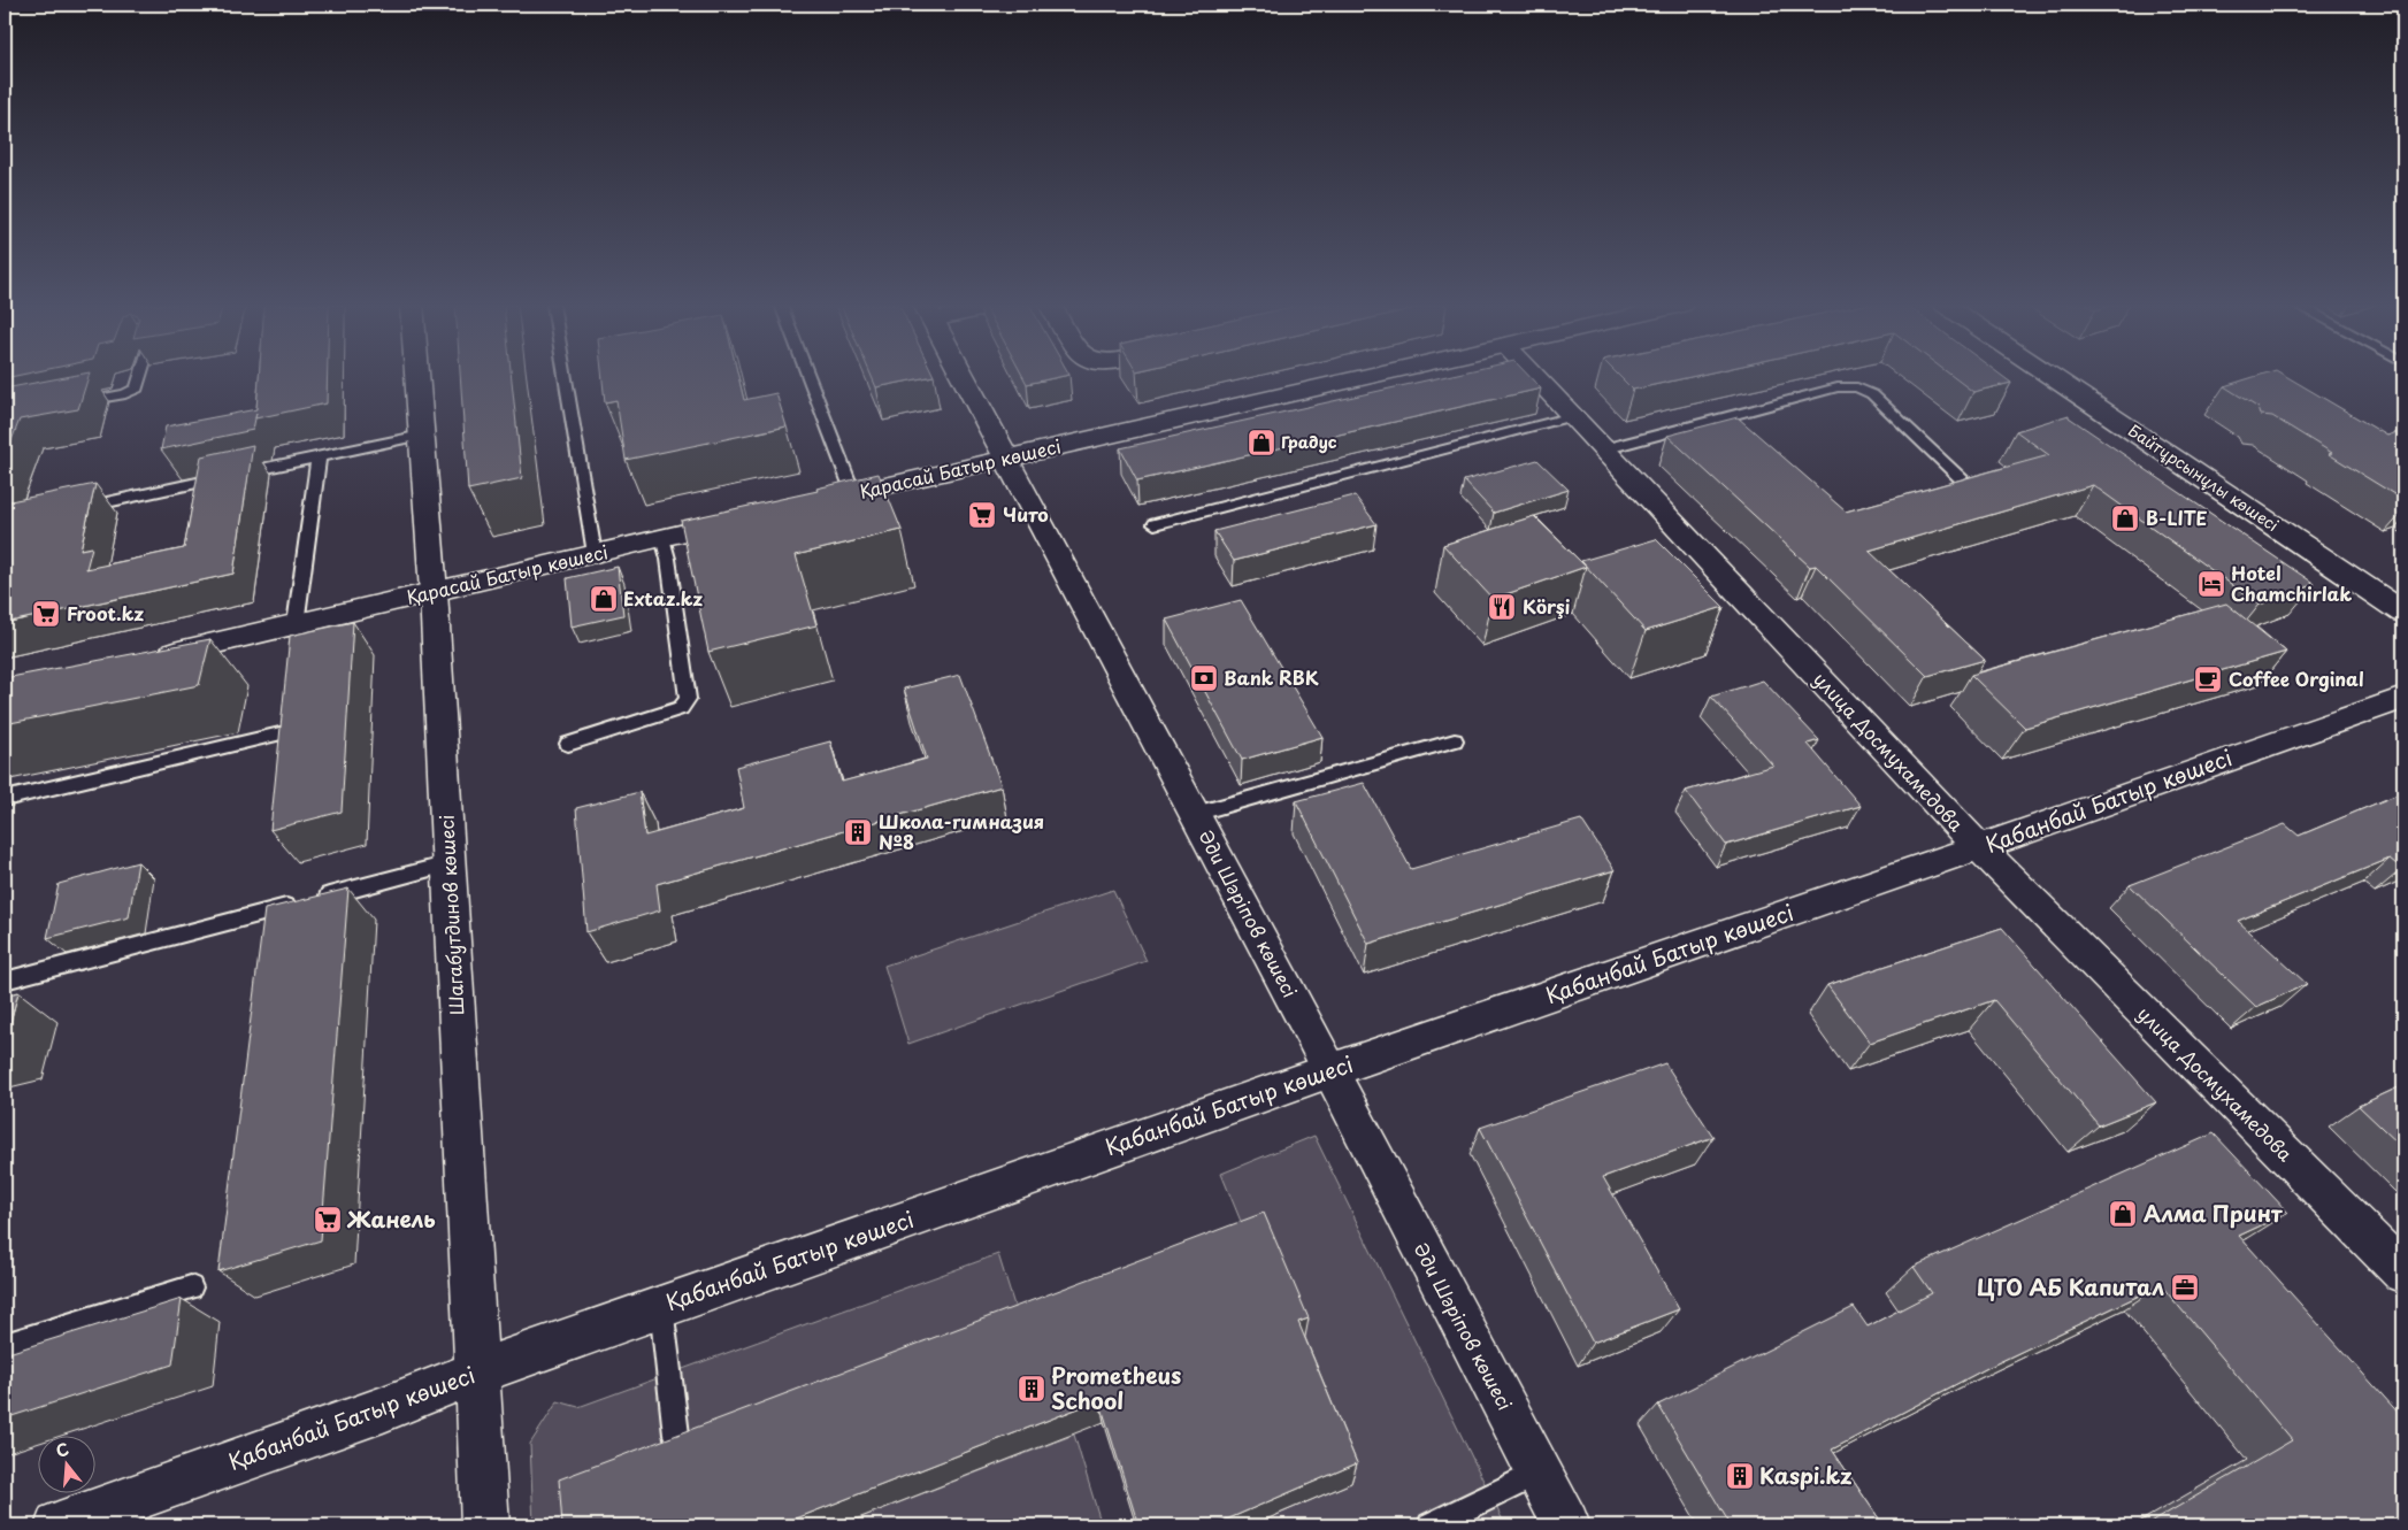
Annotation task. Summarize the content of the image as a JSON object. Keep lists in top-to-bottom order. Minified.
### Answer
{"streets":{"street":["Қарасай Батыр көшесі","Байтұрсынұлы көшесі","улица Досмухамедова","Қабанбай Батыр көшесі","Әди Шәріпов көшесі","Шагабутдинов көшесі"]},"crossings":[["Қарасай Батыр көшесі","Әди Шәріпов көшесі"],["Қарасай Батыр көшесі","Шагабутдинов көшесі"],["улица Досмухамедова","Қабанбай Батыр көшесі"],["Қабанбай Батыр көшесі","Әди Шәріпов көшесі"],["Қабанбай Батыр көшесі","Шагабутдинов көшесі"]],"places":{"shop":["Градус","B-LITE","Extaz.kz","Алма Принт"],"supermarket":["Чито","Froot.kz","Жанель"],"hotel":["Hotel Chamchirlak"],"restaurant":["Körşi"],"bank":["Bank RBK"],"cafe":["Coffee Orginal"],"building":["Школа-гимназия №8","Prometheus School","Kaspi.kz"],"office":["ЦТО АБ Капитал"]},"north":"top"}
